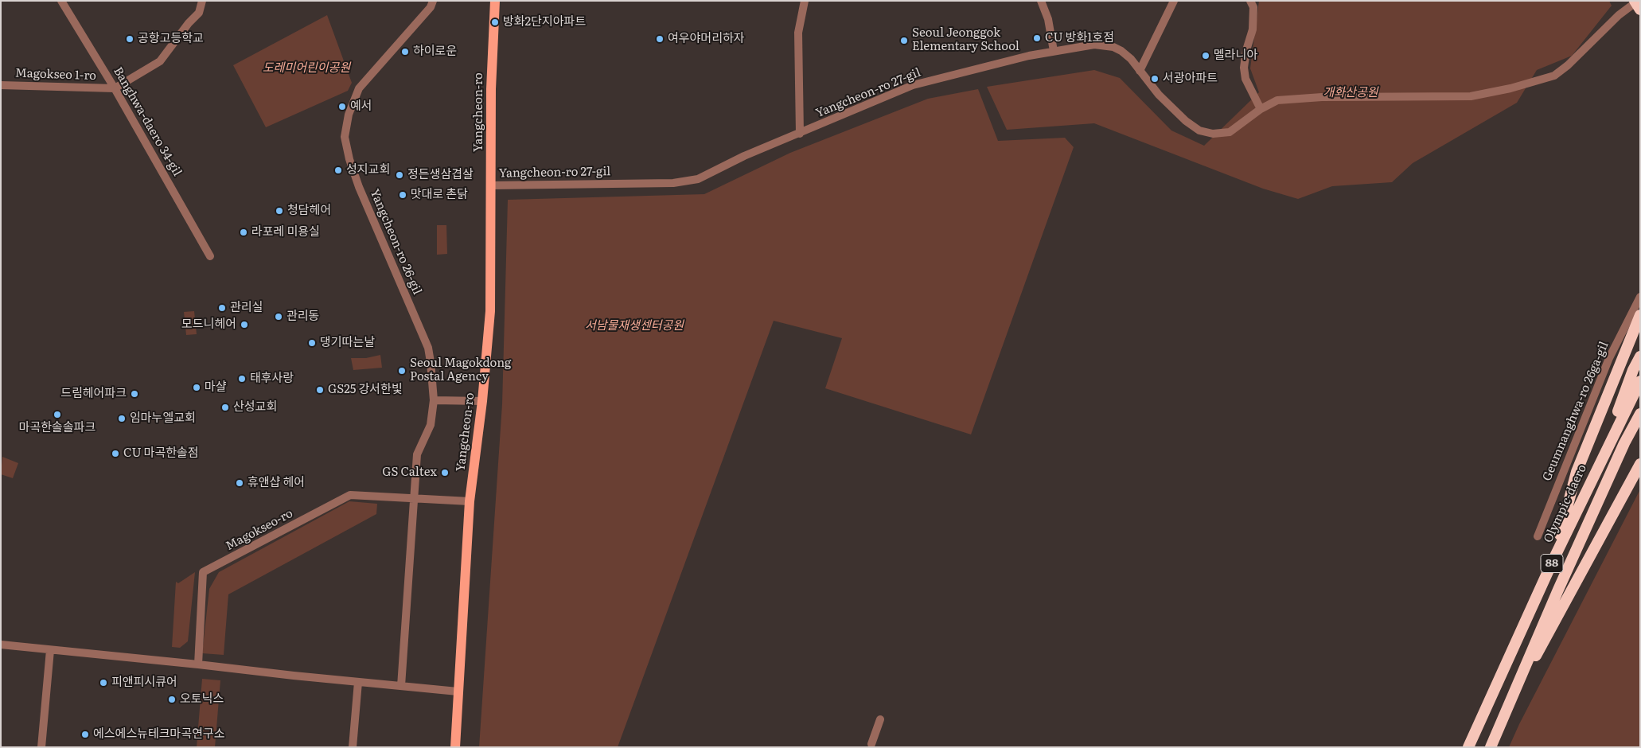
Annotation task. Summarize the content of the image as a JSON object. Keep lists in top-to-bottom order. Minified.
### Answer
{"streets":{"highway":["Olympic-daero","88"],"main road":["Yangcheon-ro"],"street":["Magokseo 1-ro","Yangcheon-ro 27-gil","Banghwa-daero 34-gil","Yangcheon-ro 26-gil","Geumnanghwa-ro 26ga-gil","Magokseo-ro"]},"crossings":[["Magokseo 1-ro","Banghwa-daero 34-gil"],["Yangcheon-ro 27-gil","Yangcheon-ro"],["Yangcheon-ro","Magokseo-ro"]],"parks":["도레미어린이공원","개화산공원","서남물재생센터공원"],"places":["방화2단지아파트","CU 방화1호점","공항고등학교","여우야머리하자","Seoul Jeonggok Elementary School","하이로운","멜라니아","서광아파트","예서","성지교회","정든생삼겹살","맛대로 촌닭","청담헤어","라포레 미용실","관리실","관리동","모드니헤어","댕기따는날","Seoul Magokdong Postal Agency","태후사랑","마샬","GS25 강서한빛","드림헤어파크","산성교회","마곡한솔솔파크","임마누엘교회","CU 마곡한솔점","GS Caltex","휴앤샵 헤어","피앤피시큐어","오토닉스","에스에스뉴테크마곡연구소"]}
